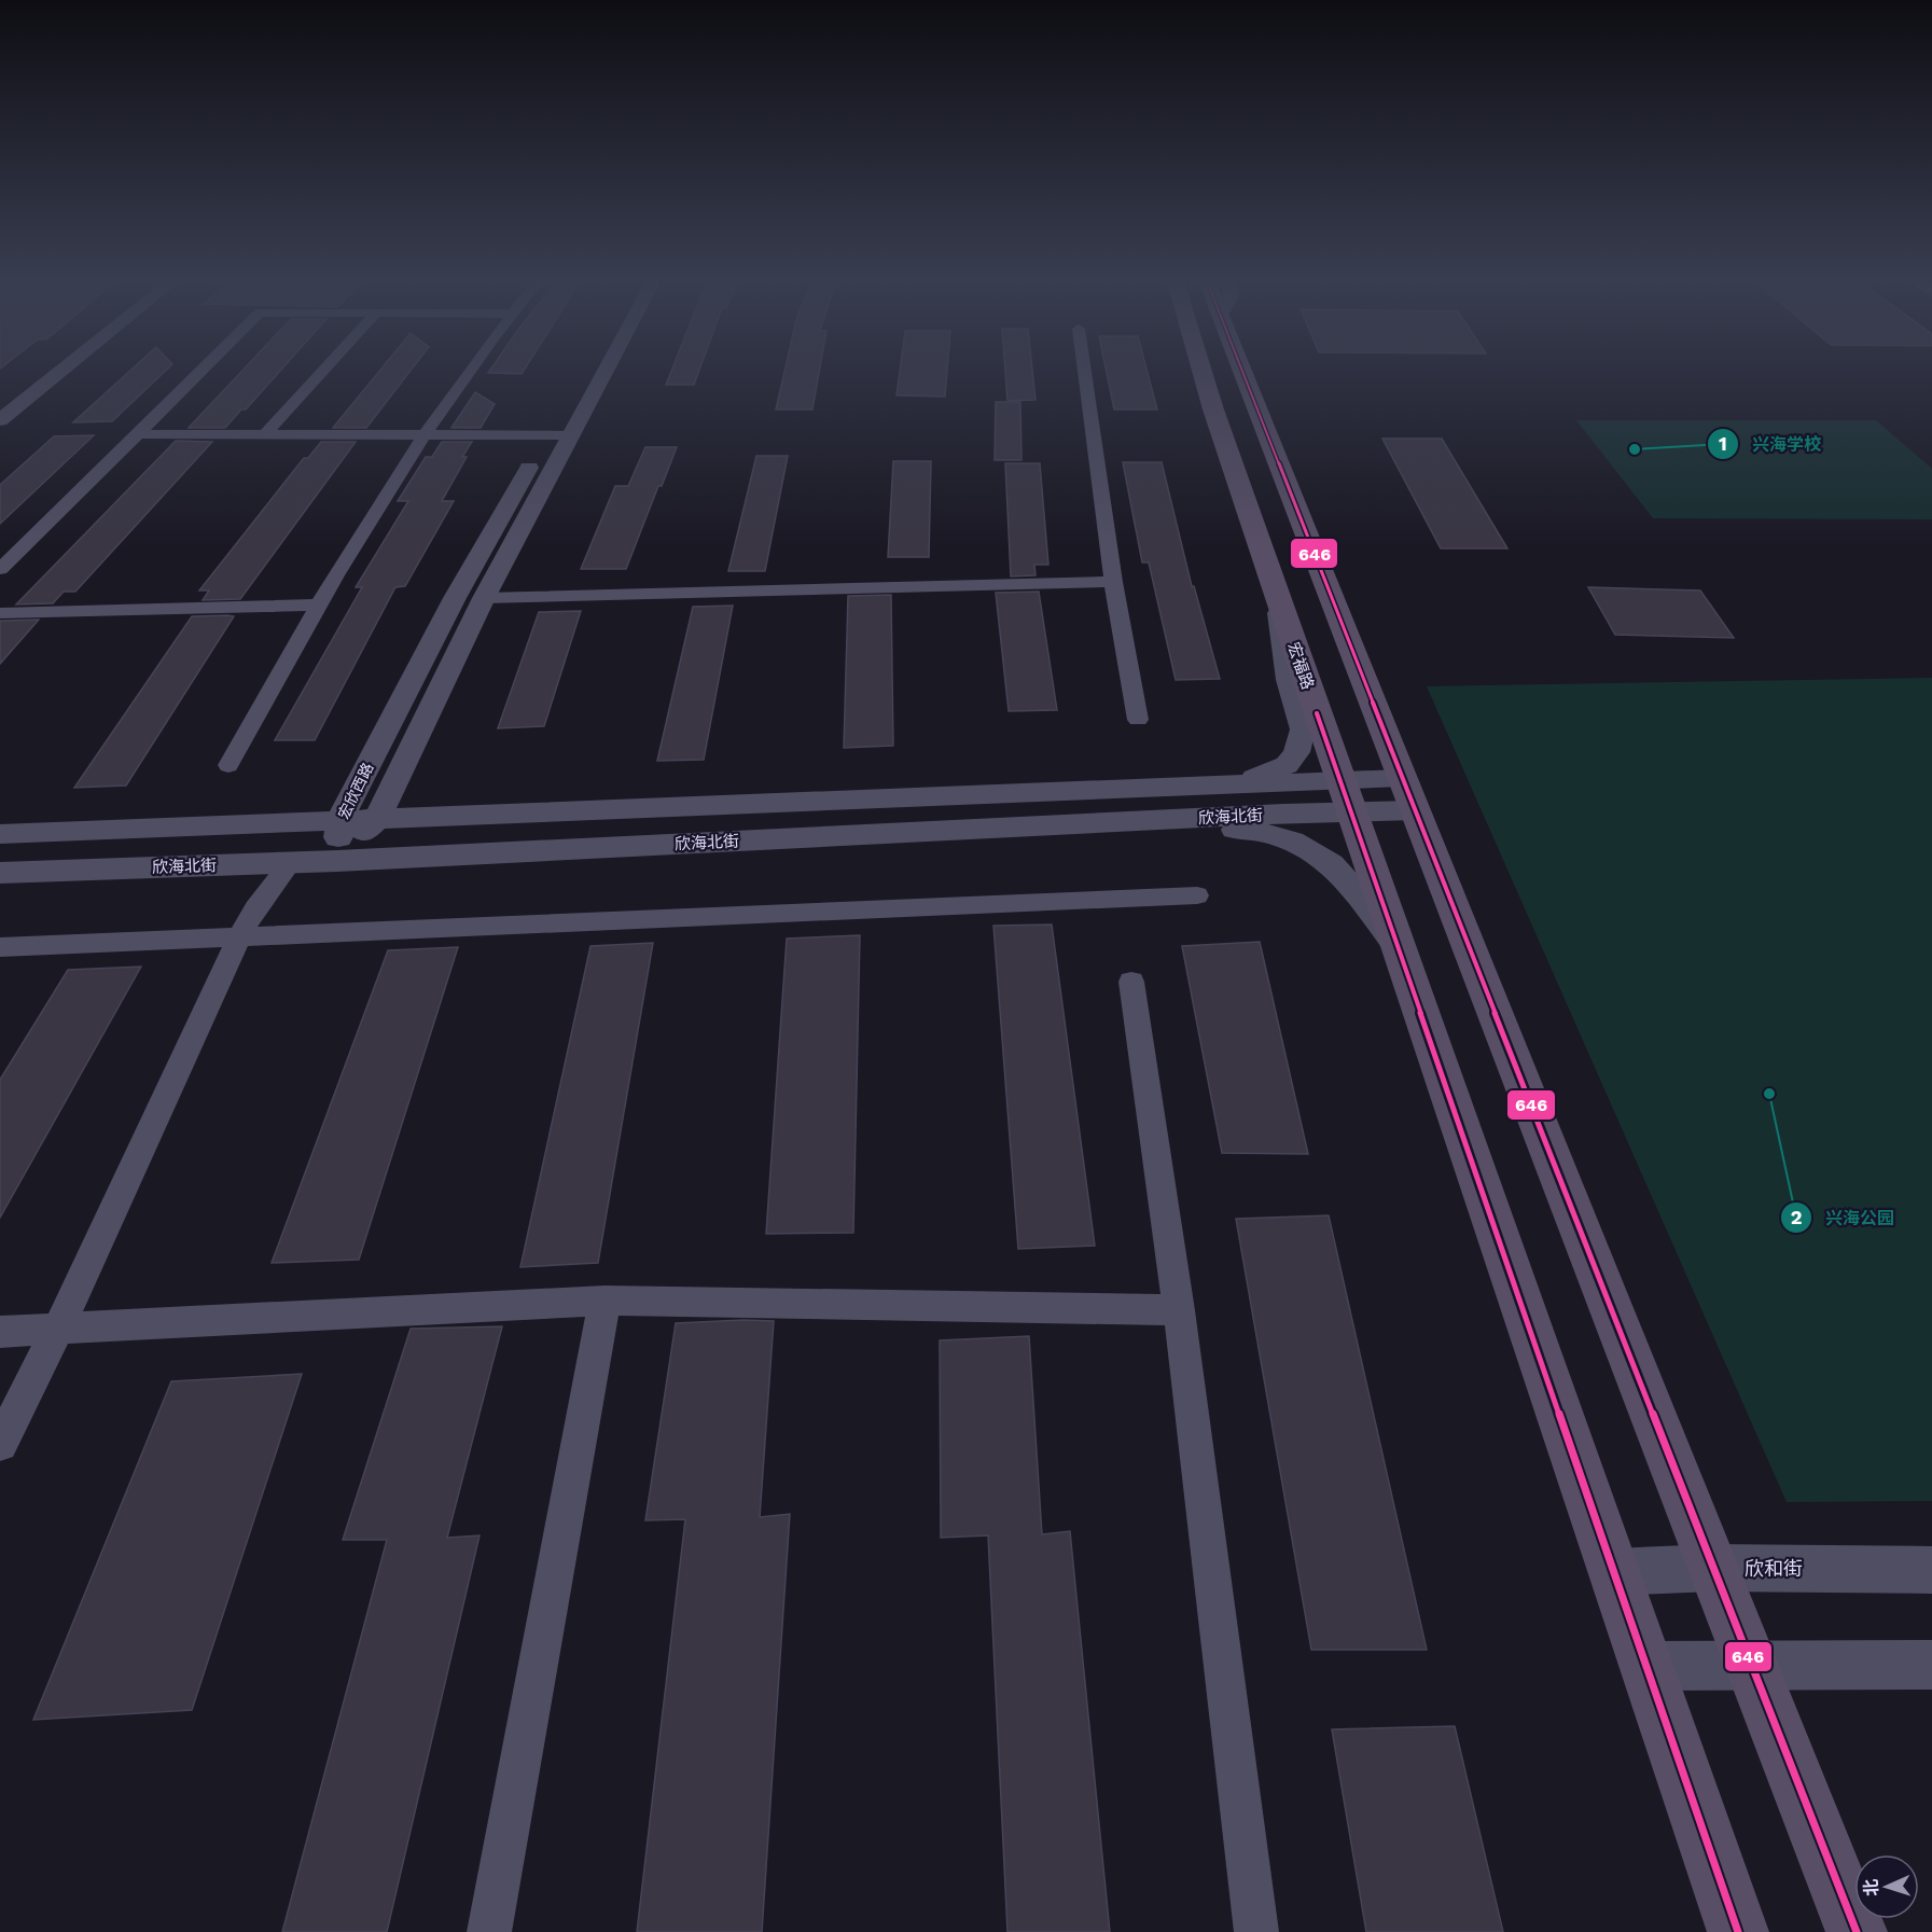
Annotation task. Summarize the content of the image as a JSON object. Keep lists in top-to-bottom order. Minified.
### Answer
{"streets":{"main road":["宏福路"],"street":["宏欣西路","欣海北街","欣和街"]},"crossings":[["宏福路","欣海北街"],["宏福路","欣和街"],["宏欣西路","欣海北街"]],"places":["兴海学校","兴海公园"],"lines":["transit line 646"],"north":"left"}
